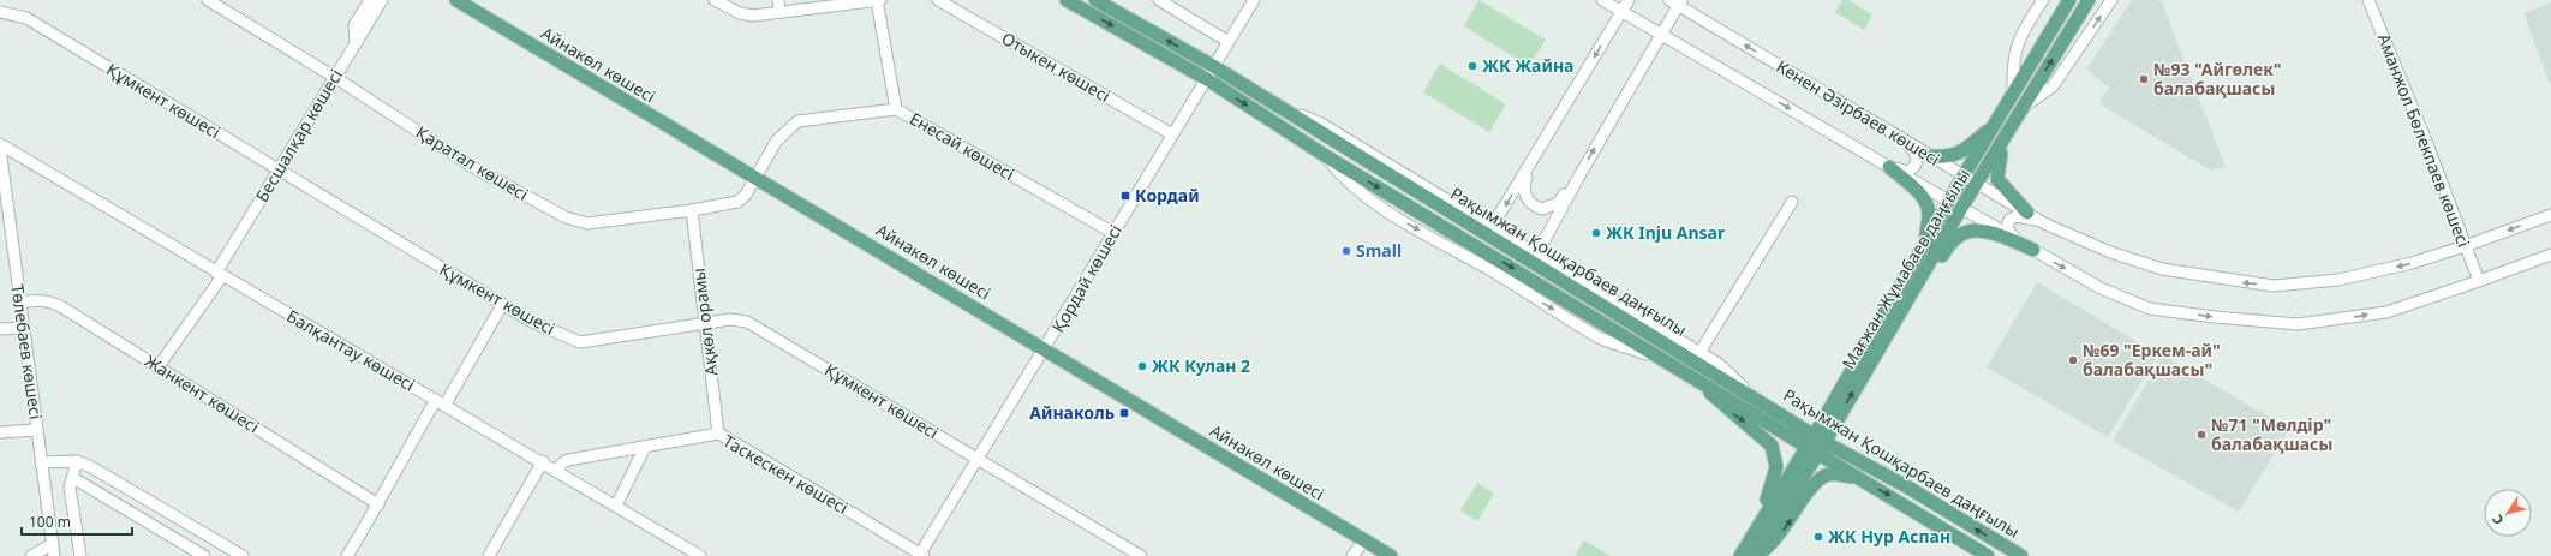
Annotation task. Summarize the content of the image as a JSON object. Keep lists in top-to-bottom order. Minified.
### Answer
{"streets":{"main road":["Айнакөл көшесі","Рақымжан Қошқарбаев даңғылы","Мағжан Жұмабаев даңғылы"],"street":["Отыкен көшесі","Құмкент көшесі","Кенен Әзірбаев көшесі","Бесшалқар көшесі","Аманжол Бөлекпаев көшесі","Енесай көшесі","Қаратал көшесі","Қордай көшесі","Ақкөл орамы","Балқантау көшесі","Төлебаев көшесі","Жанкент көшесі","Таскескен көшесі"]},"crossings":[["Айнакөл көшесі","Қаратал көшесі"],["Айнакөл көшесі","Қордай көшесі"],["Отыкен көшесі","Қордай көшесі"],["Құмкент көшесі","Бесшалқар көшесі"],["Құмкент көшесі","Қордай көшесі"],["Құмкент көшесі","Ақкөл орамы"],["Кенен Әзірбаев көшесі","Аманжол Бөлекпаев көшесі"],["Кенен Әзірбаев көшесі","Мағжан Жұмабаев даңғылы"],["Бесшалқар көшесі","Қаратал көшесі"],["Бесшалқар көшесі","Балқантау көшесі"],["Бесшалқар көшесі","Жанкент көшесі"],["Енесай көшесі","Қаратал көшесі"],["Енесай көшесі","Қордай көшесі"],["Қаратал көшесі","Ақкөл орамы"],["Рақымжан Қошқарбаев даңғылы","Мағжан Жұмабаев даңғылы"],["Рақымжан Қошқарбаев даңғылы","Қордай көшесі"],["Қордай көшесі","Таскескен көшесі"],["Ақкөл орамы","Таскескен көшесі"],["Балқантау көшесі","Төлебаев көшесі"],["Балқантау көшесі","Таскескен көшесі"],["Төлебаев көшесі","Жанкент көшесі"]],"places":{"other":["ЖК Жайна","№93 \"Айгөлек\" балабақшасы","ЖК Inju Ansar","Small","№69 \"Еркем-ай\" балабақшасы\"","ЖК Кулан 2","№71 \"Мөлдір\" балабақшасы","ЖК Нур Аспан"],"transit":["Кордай","Айнаколь"]},"scale_bar":"100 m","north":"bottom left"}
